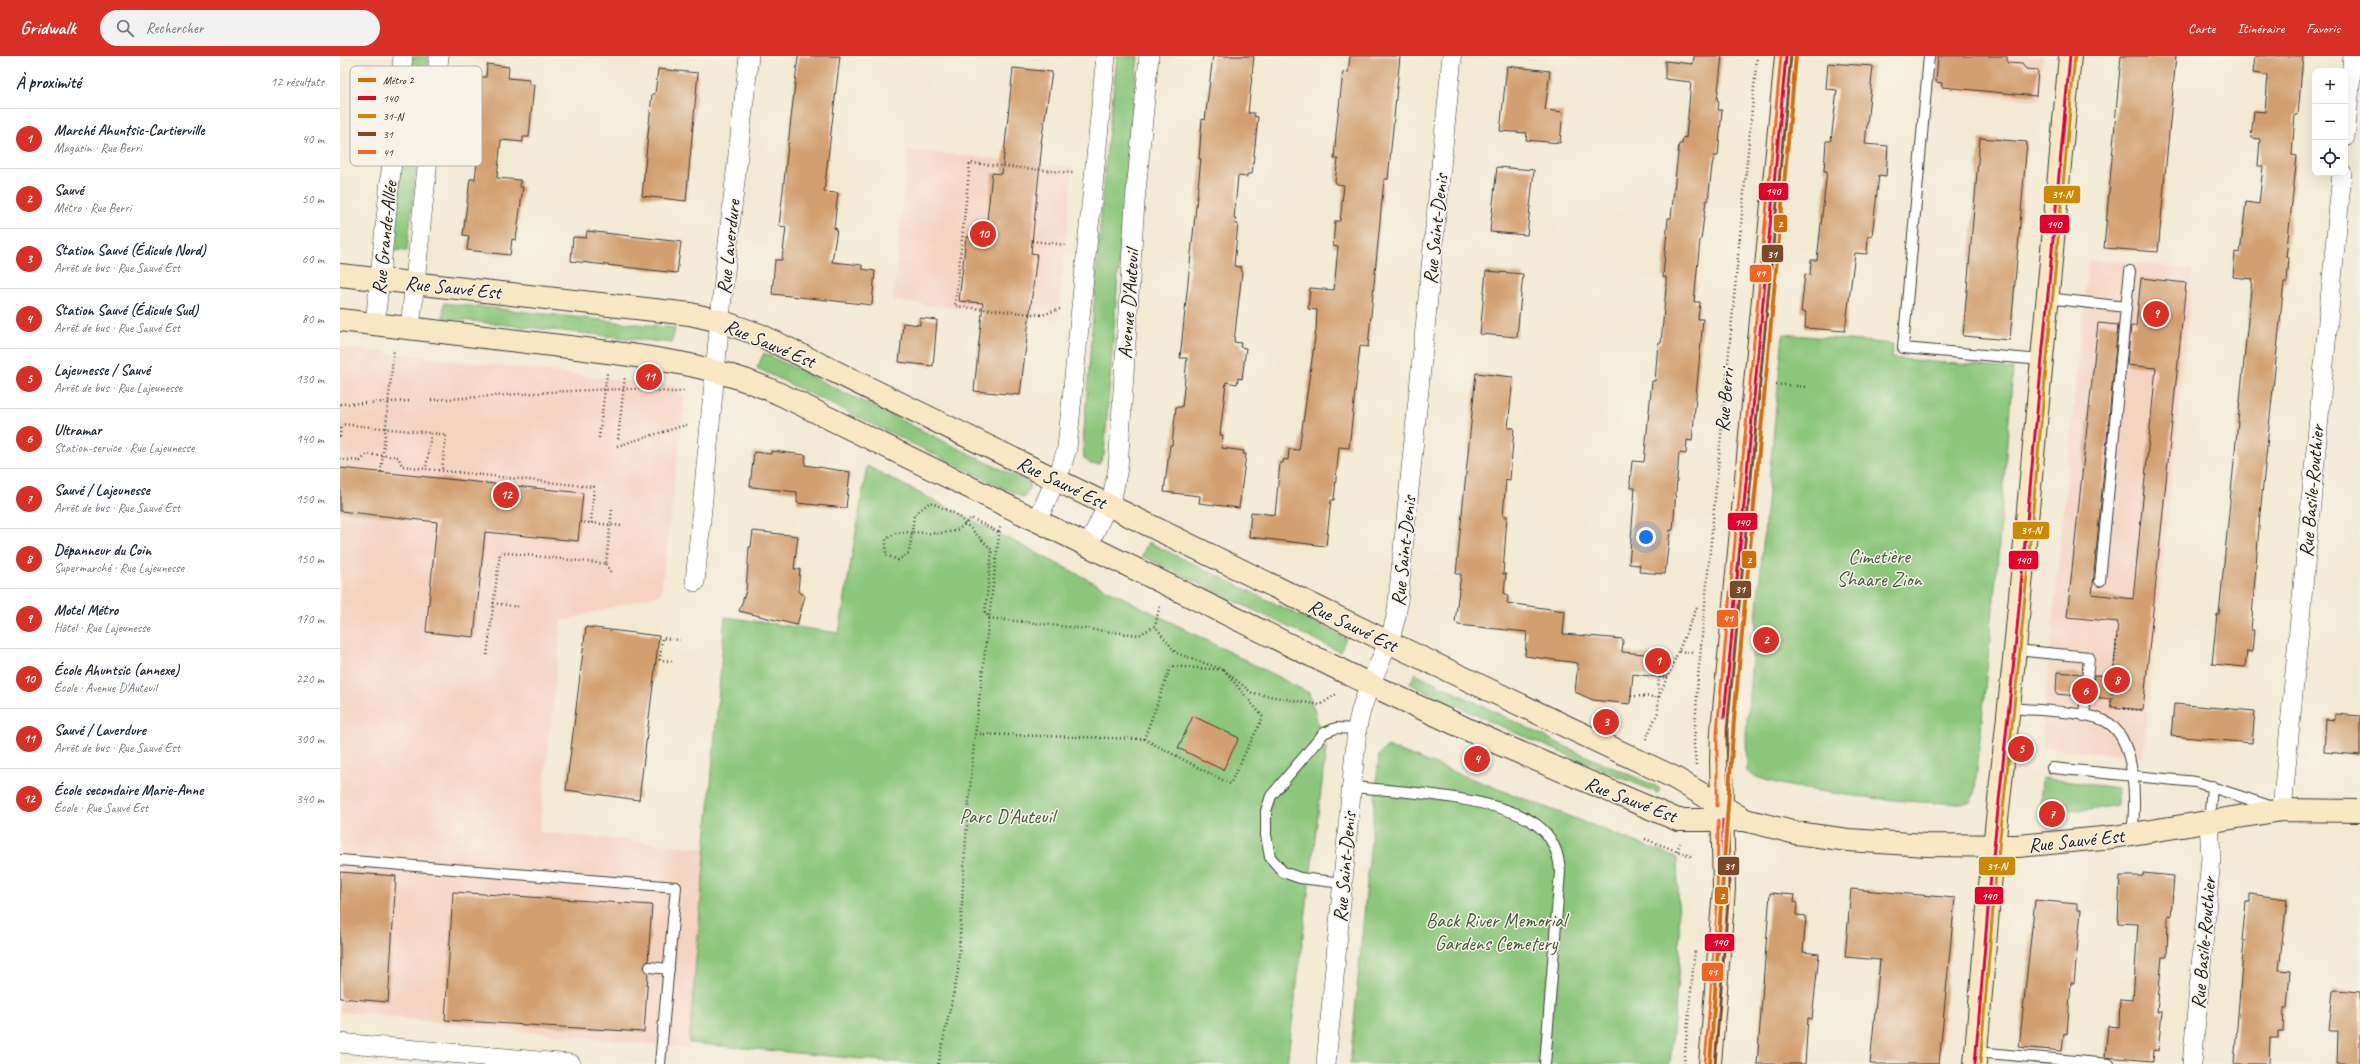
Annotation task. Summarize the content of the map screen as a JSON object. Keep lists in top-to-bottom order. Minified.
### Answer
{"streets":{"main road":["Rue Sauvé Est","Rue Berri"],"street":["Rue Saint-Denis","Rue Grande-Allée","Rue Laverdure","Avenue D'Auteuil","Rue Basile-Routhier"]},"crossings":[["Rue Saint-Denis","Rue Sauvé Est"],["Rue Grande-Allée","Rue Sauvé Est"],["Rue Laverdure","Rue Sauvé Est"],["Rue Sauvé Est","Avenue D'Auteuil"],["Rue Sauvé Est","Rue Berri"],["Rue Sauvé Est","Rue Basile-Routhier"]],"parks":["Cimetière Shaare Zion","Parc D'Auteuil","Back River Memorial Gardens Cemetery"],"lines":["metro line 2","transit line 140","transit line 31-N","transit line 31","transit line 41"],"legend":["Métro 2","140","31-N","31","41"],"page":{"header":"Gridwalk","search":"Rechercher","nav":["Carte","Itinéraire","Favoris"],"heading":["À proximité","12 résultats"],"map_buttons":["+","−"],"list":[{"mark":"1","name":"Marché Ahuntsic-Cartierville","note":"Magasin · Rue Berri","value":"40 m"},{"mark":"2","name":"Sauvé","note":"Métro · Rue Berri","value":"50 m"},{"mark":"3","name":"Station Sauvé (Édicule Nord)","note":"Arrêt de bus · Rue Sauvé Est","value":"60 m"},{"mark":"4","name":"Station Sauvé (Édicule Sud)","note":"Arrêt de bus · Rue Sauvé Est","value":"80 m"},{"mark":"5","name":"Lajeunesse / Sauvé","note":"Arrêt de bus · Rue Lajeunesse","value":"130 m"},{"mark":"6","name":"Ultramar","note":"Station-service · Rue Lajeunesse","value":"140 m"},{"mark":"7","name":"Sauvé / Lajeunesse","note":"Arrêt de bus · Rue Sauvé Est","value":"150 m"},{"mark":"8","name":"Dépanneur du Coin","note":"Supermarché · Rue Lajeunesse","value":"150 m"},{"mark":"9","name":"Motel Métro","note":"Hôtel · Rue Lajeunesse","value":"170 m"},{"mark":"10","name":"École Ahuntsic (annexe)","note":"École · Avenue D'Auteuil","value":"220 m"},{"mark":"11","name":"Sauvé / Laverdure","note":"Arrêt de bus · Rue Sauvé Est","value":"300 m"},{"mark":"12","name":"École secondaire Marie-Anne","note":"École · Rue Sauvé Est","value":"340 m"}],"pins":["10","9","11","12","2","1","8","6","3","5","4","7"]}}
